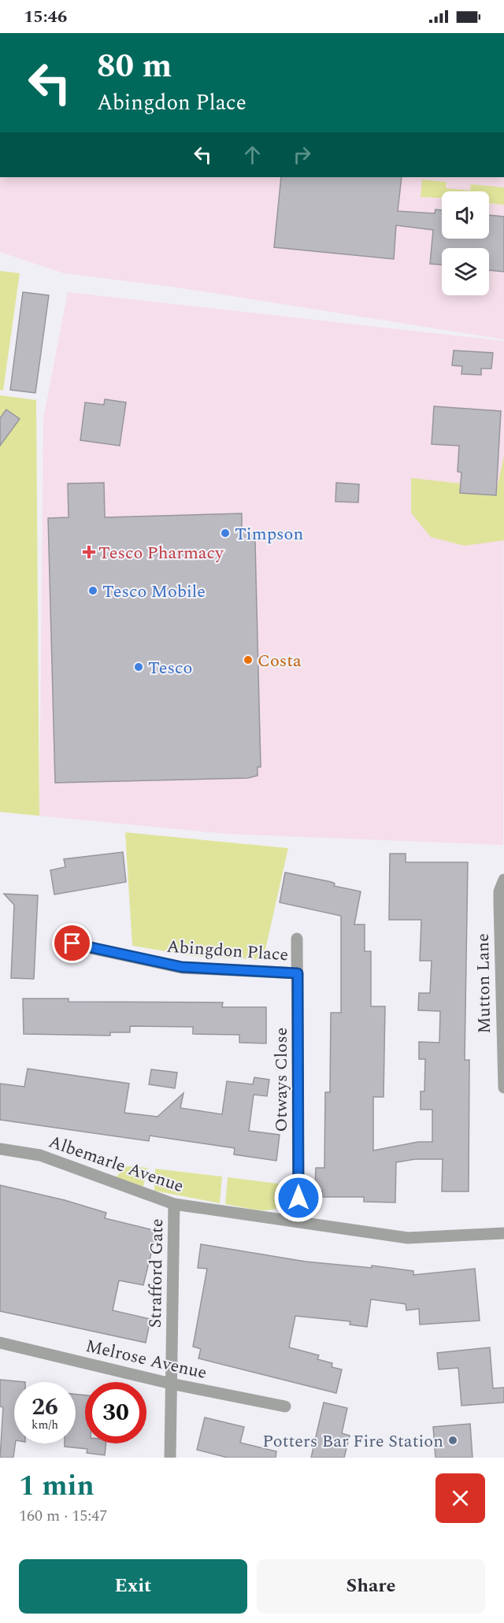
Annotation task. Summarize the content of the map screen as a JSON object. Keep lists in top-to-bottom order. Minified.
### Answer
{"streets":{"street":["Abingdon Place","Mutton Lane","Otways Close","Albemarle Avenue","Strafford Gate","Melrose Avenue"]},"crossings":[["Abingdon Place","Otways Close"],["Otways Close","Albemarle Avenue"],["Albemarle Avenue","Strafford Gate"],["Strafford Gate","Melrose Avenue"]],"places":{"other":["Timpson","Tesco Mobile","Costa","Tesco","Potters Bar Fire Station"],"health":["Tesco Pharmacy"]},"page":{"status":"15:46","turn":["80 m","Abingdon Place"],"speed":"26 km/h","limit":"30","heading":["1 min","160 m · 15:47"],"buttons":["Exit","Share"]}}
